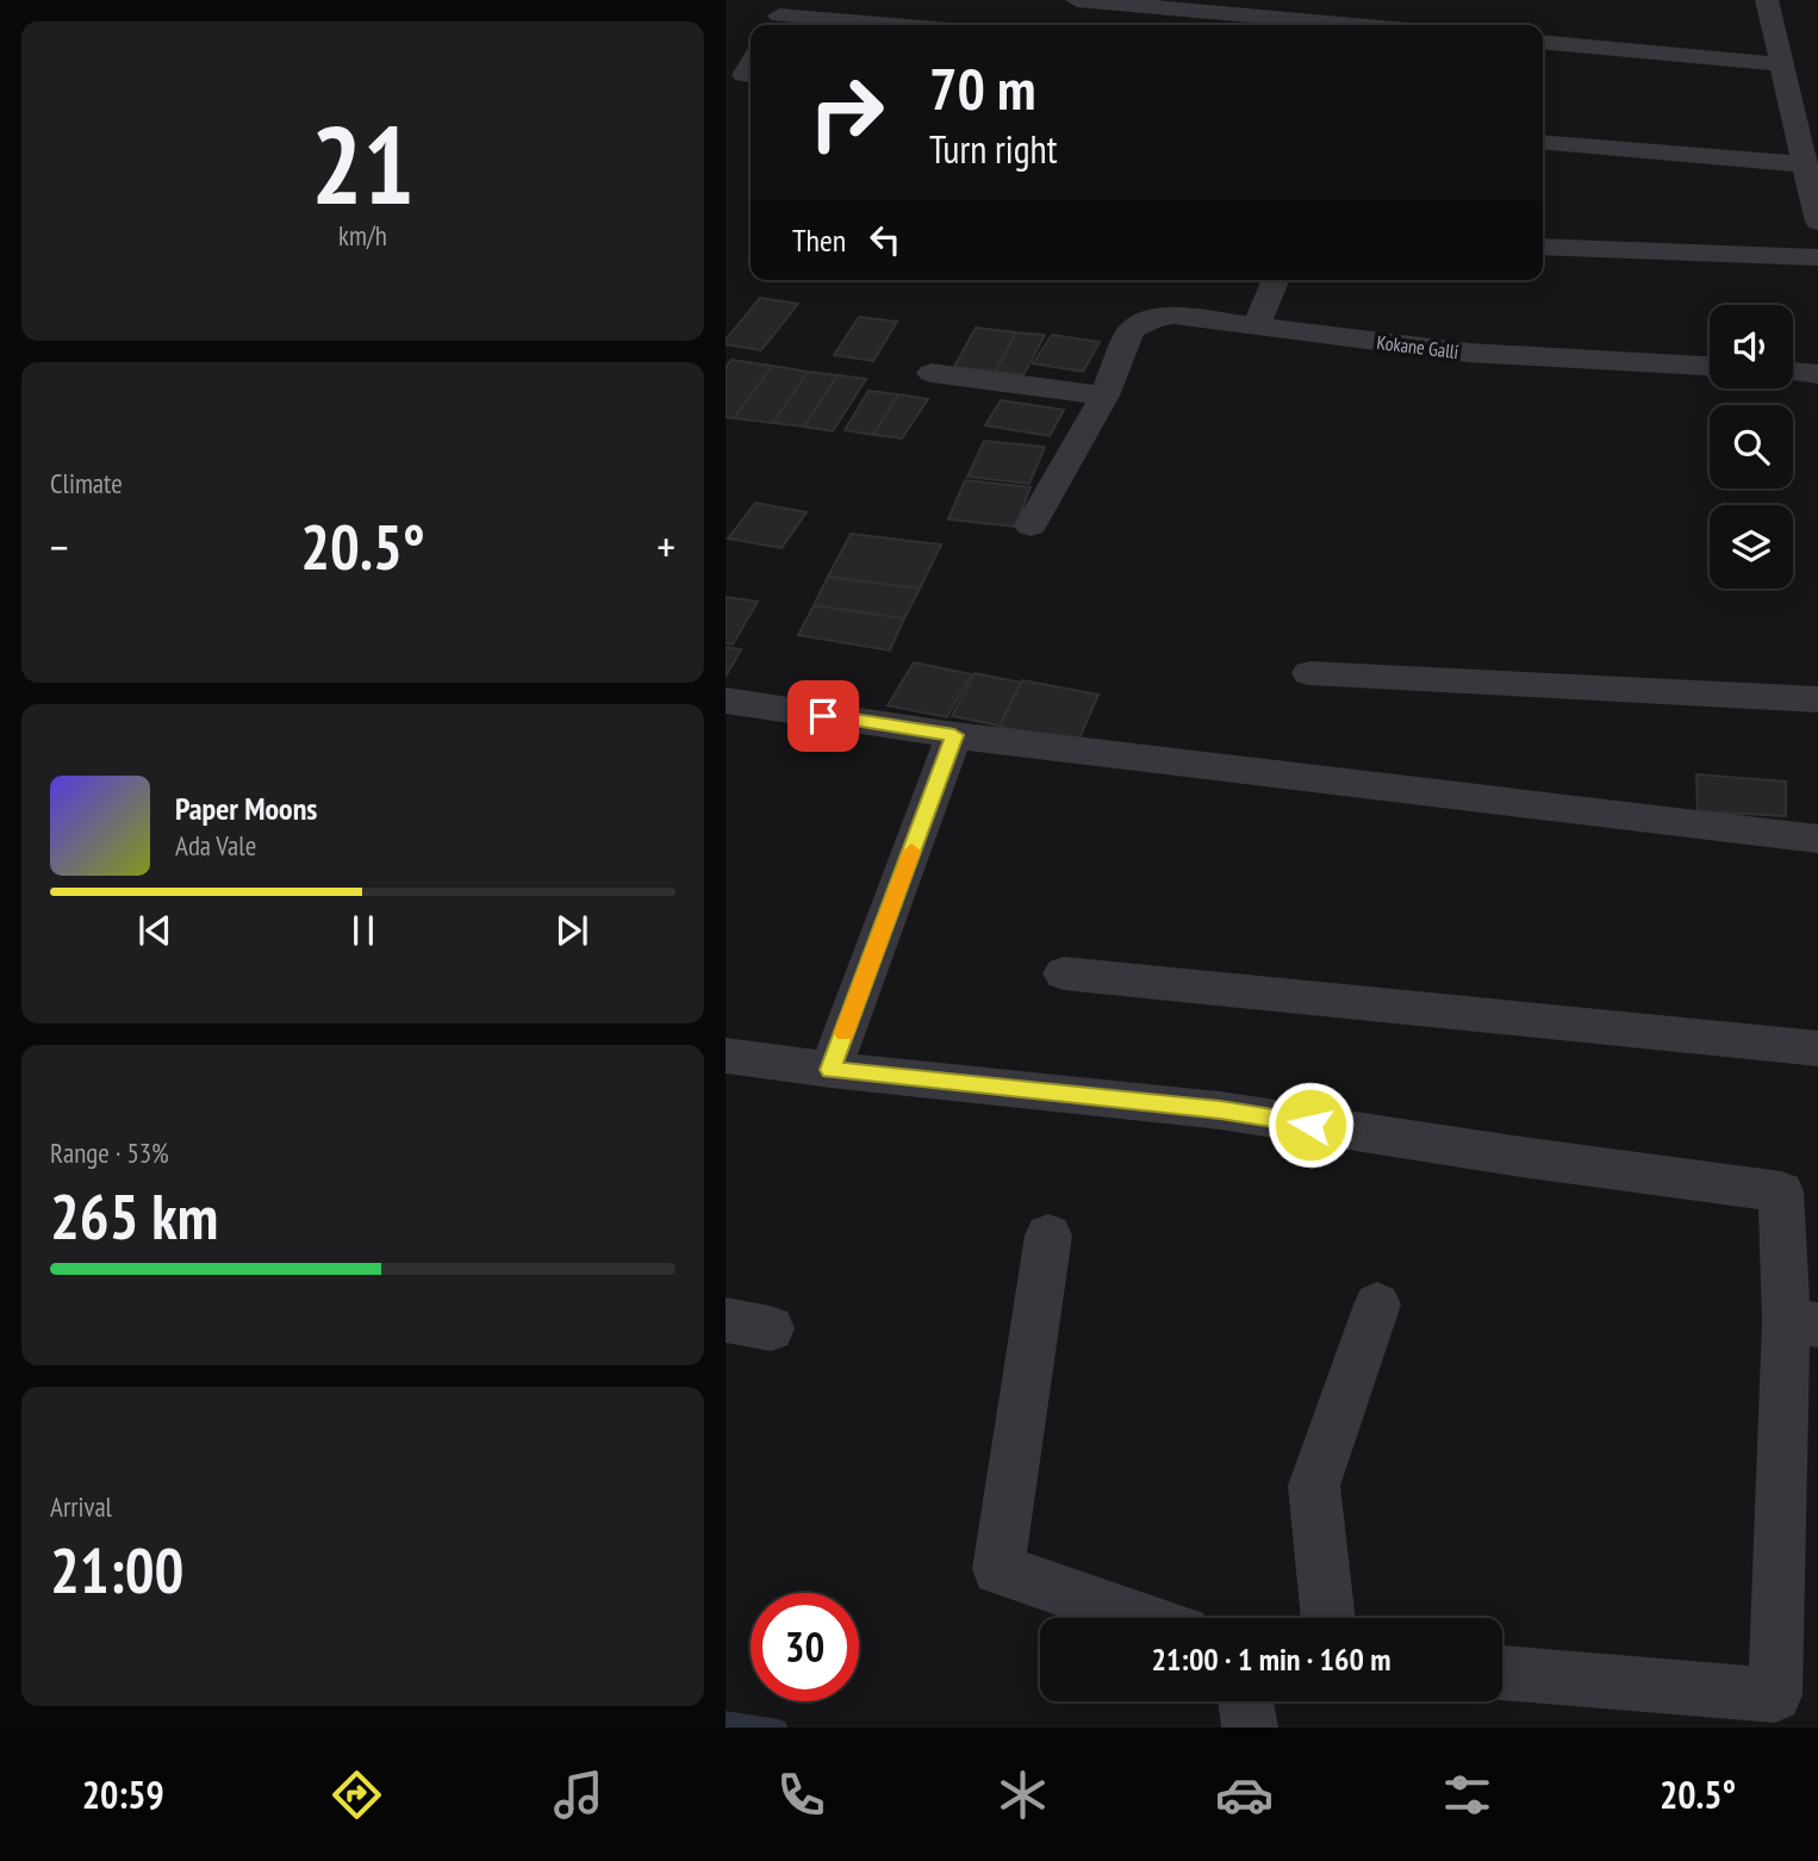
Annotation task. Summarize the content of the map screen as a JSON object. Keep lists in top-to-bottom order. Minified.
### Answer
{"streets":{"street":["Kokane Galli"]},"page":{"tile":[["21","km/h"],"Climate",["Range · 53%","265 km"],["Arrival","21:00"]],"turn":["70 m","Turn right"],"then":"Then","heat":["−","20.5°","+"],"song":["Paper Moons","Ada Vale"],"limit":"30","trip":"21:00 · 1 min · 160 m","tabs":["20:59","20.5°"]}}
